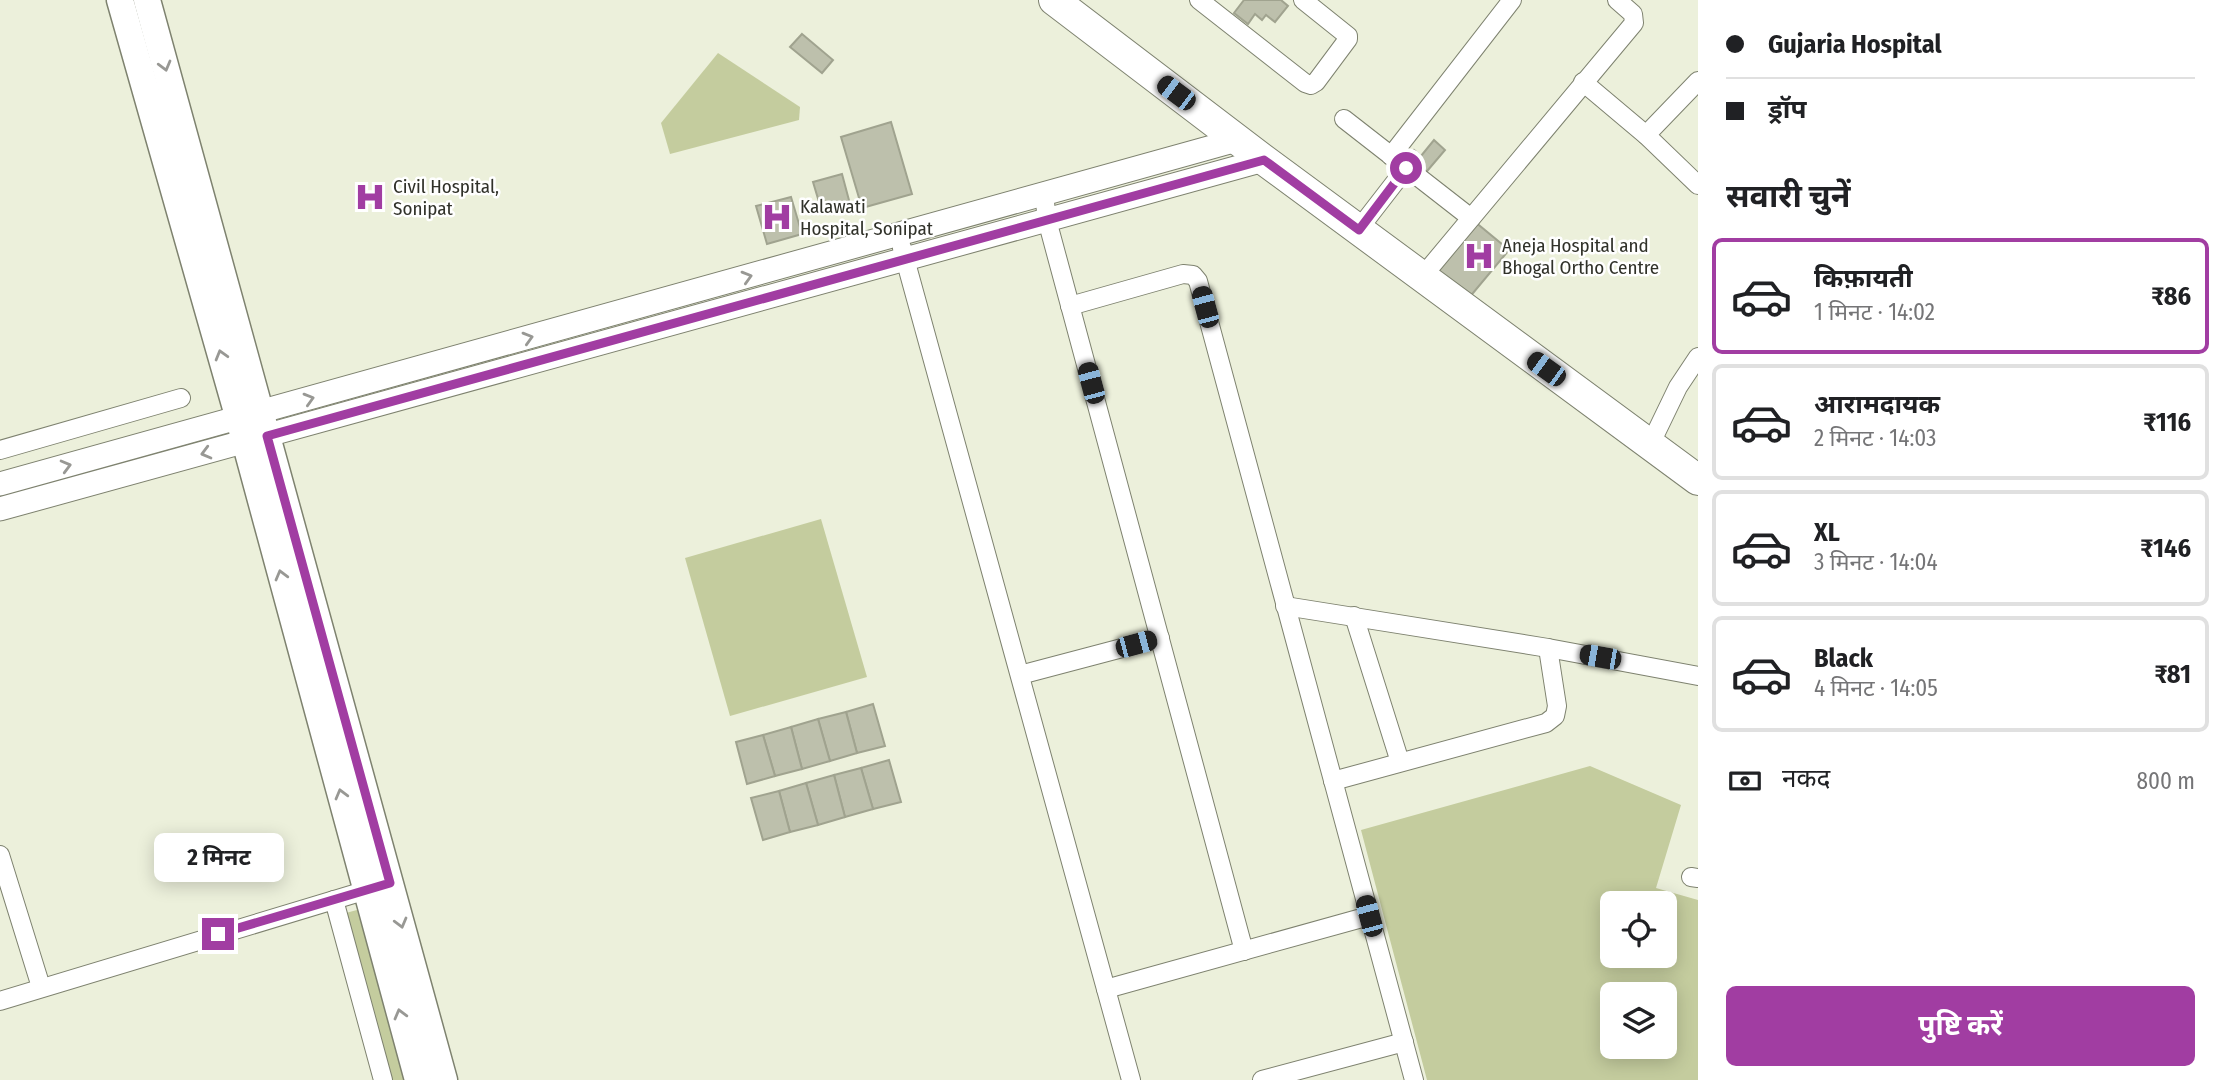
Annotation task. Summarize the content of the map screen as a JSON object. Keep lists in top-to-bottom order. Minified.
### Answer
{"places":{"hospital":["Civil Hospital, Sonipat","Kalawati Hospital, Sonipat","Aneja Hospital and Bhogal Ortho Centre"]},"page":{"banner":["Gujaria Hospital","ड्रॉप"],"heading":"सवारी चुनें","list":[{"name":"किफ़ायती","note":"1 मिनट · 14:02","value":"₹86"},{"name":"आरामदायक","note":"2 मिनट · 14:03","value":"₹116"},{"name":"XL","note":"3 मिनट · 14:04","value":"₹146"},{"name":"Black","note":"4 मिनट · 14:05","value":"₹81"}],"pay":["नकद","800 m"],"bubble":"2 मिनट","buttons":"पुष्टि करें"}}
